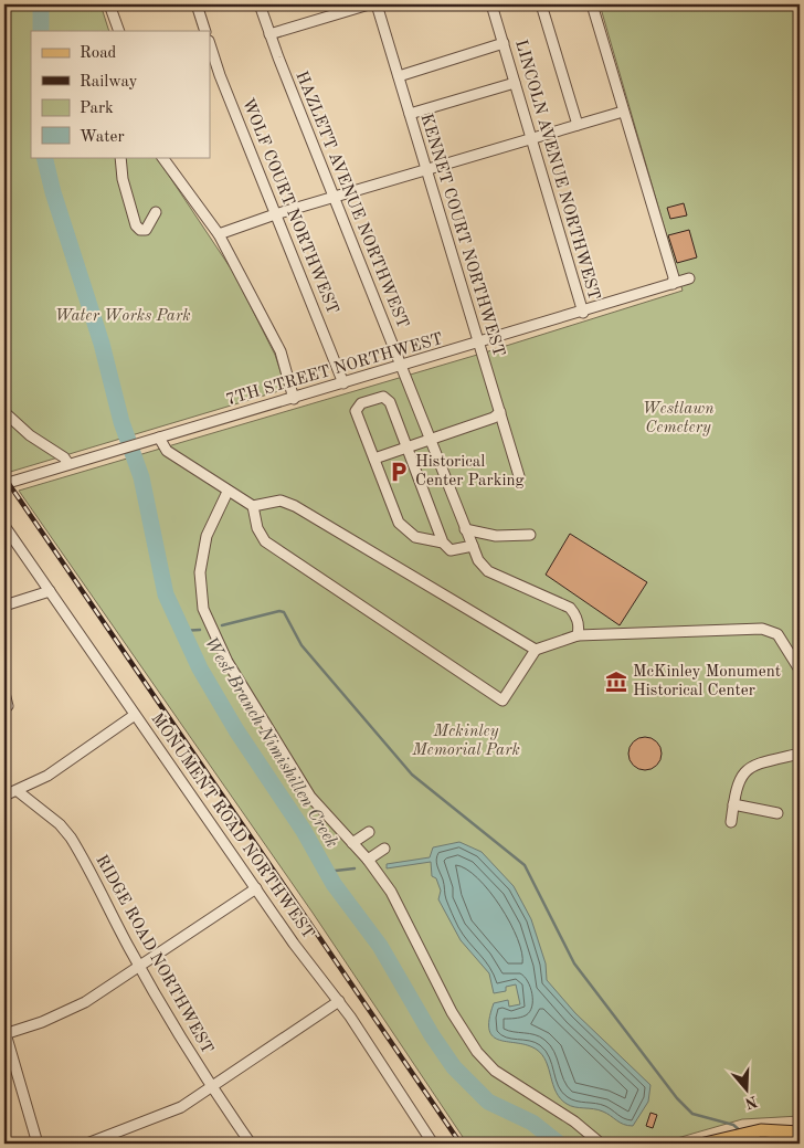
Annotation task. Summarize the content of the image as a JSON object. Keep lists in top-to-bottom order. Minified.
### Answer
{"streets":{"street":["LINCOLN AVENUE NORTHWEST","HAZLETT AVENUE NORTHWEST","WOLF COURT NORTHWEST","KENNET COURT NORTHWEST","7TH STREET NORTHWEST","MONUMENT ROAD NORTHWEST","RIDGE ROAD NORTHWEST"]},"crossings":[["LINCOLN AVENUE NORTHWEST","7TH STREET NORTHWEST"],["HAZLETT AVENUE NORTHWEST","7TH STREET NORTHWEST"],["WOLF COURT NORTHWEST","7TH STREET NORTHWEST"],["KENNET COURT NORTHWEST","7TH STREET NORTHWEST"]],"water":["West Branch Nimishillen Creek"],"parks":["Water Works Park","Westlawn Cemetery","Mckinley Memorial Park"],"places":{"parking":["Historical Center Parking"],"museum":["McKinley Monument Historical Center"]},"legend":["Road","Railway","Park","Water"],"north":"bottom"}
